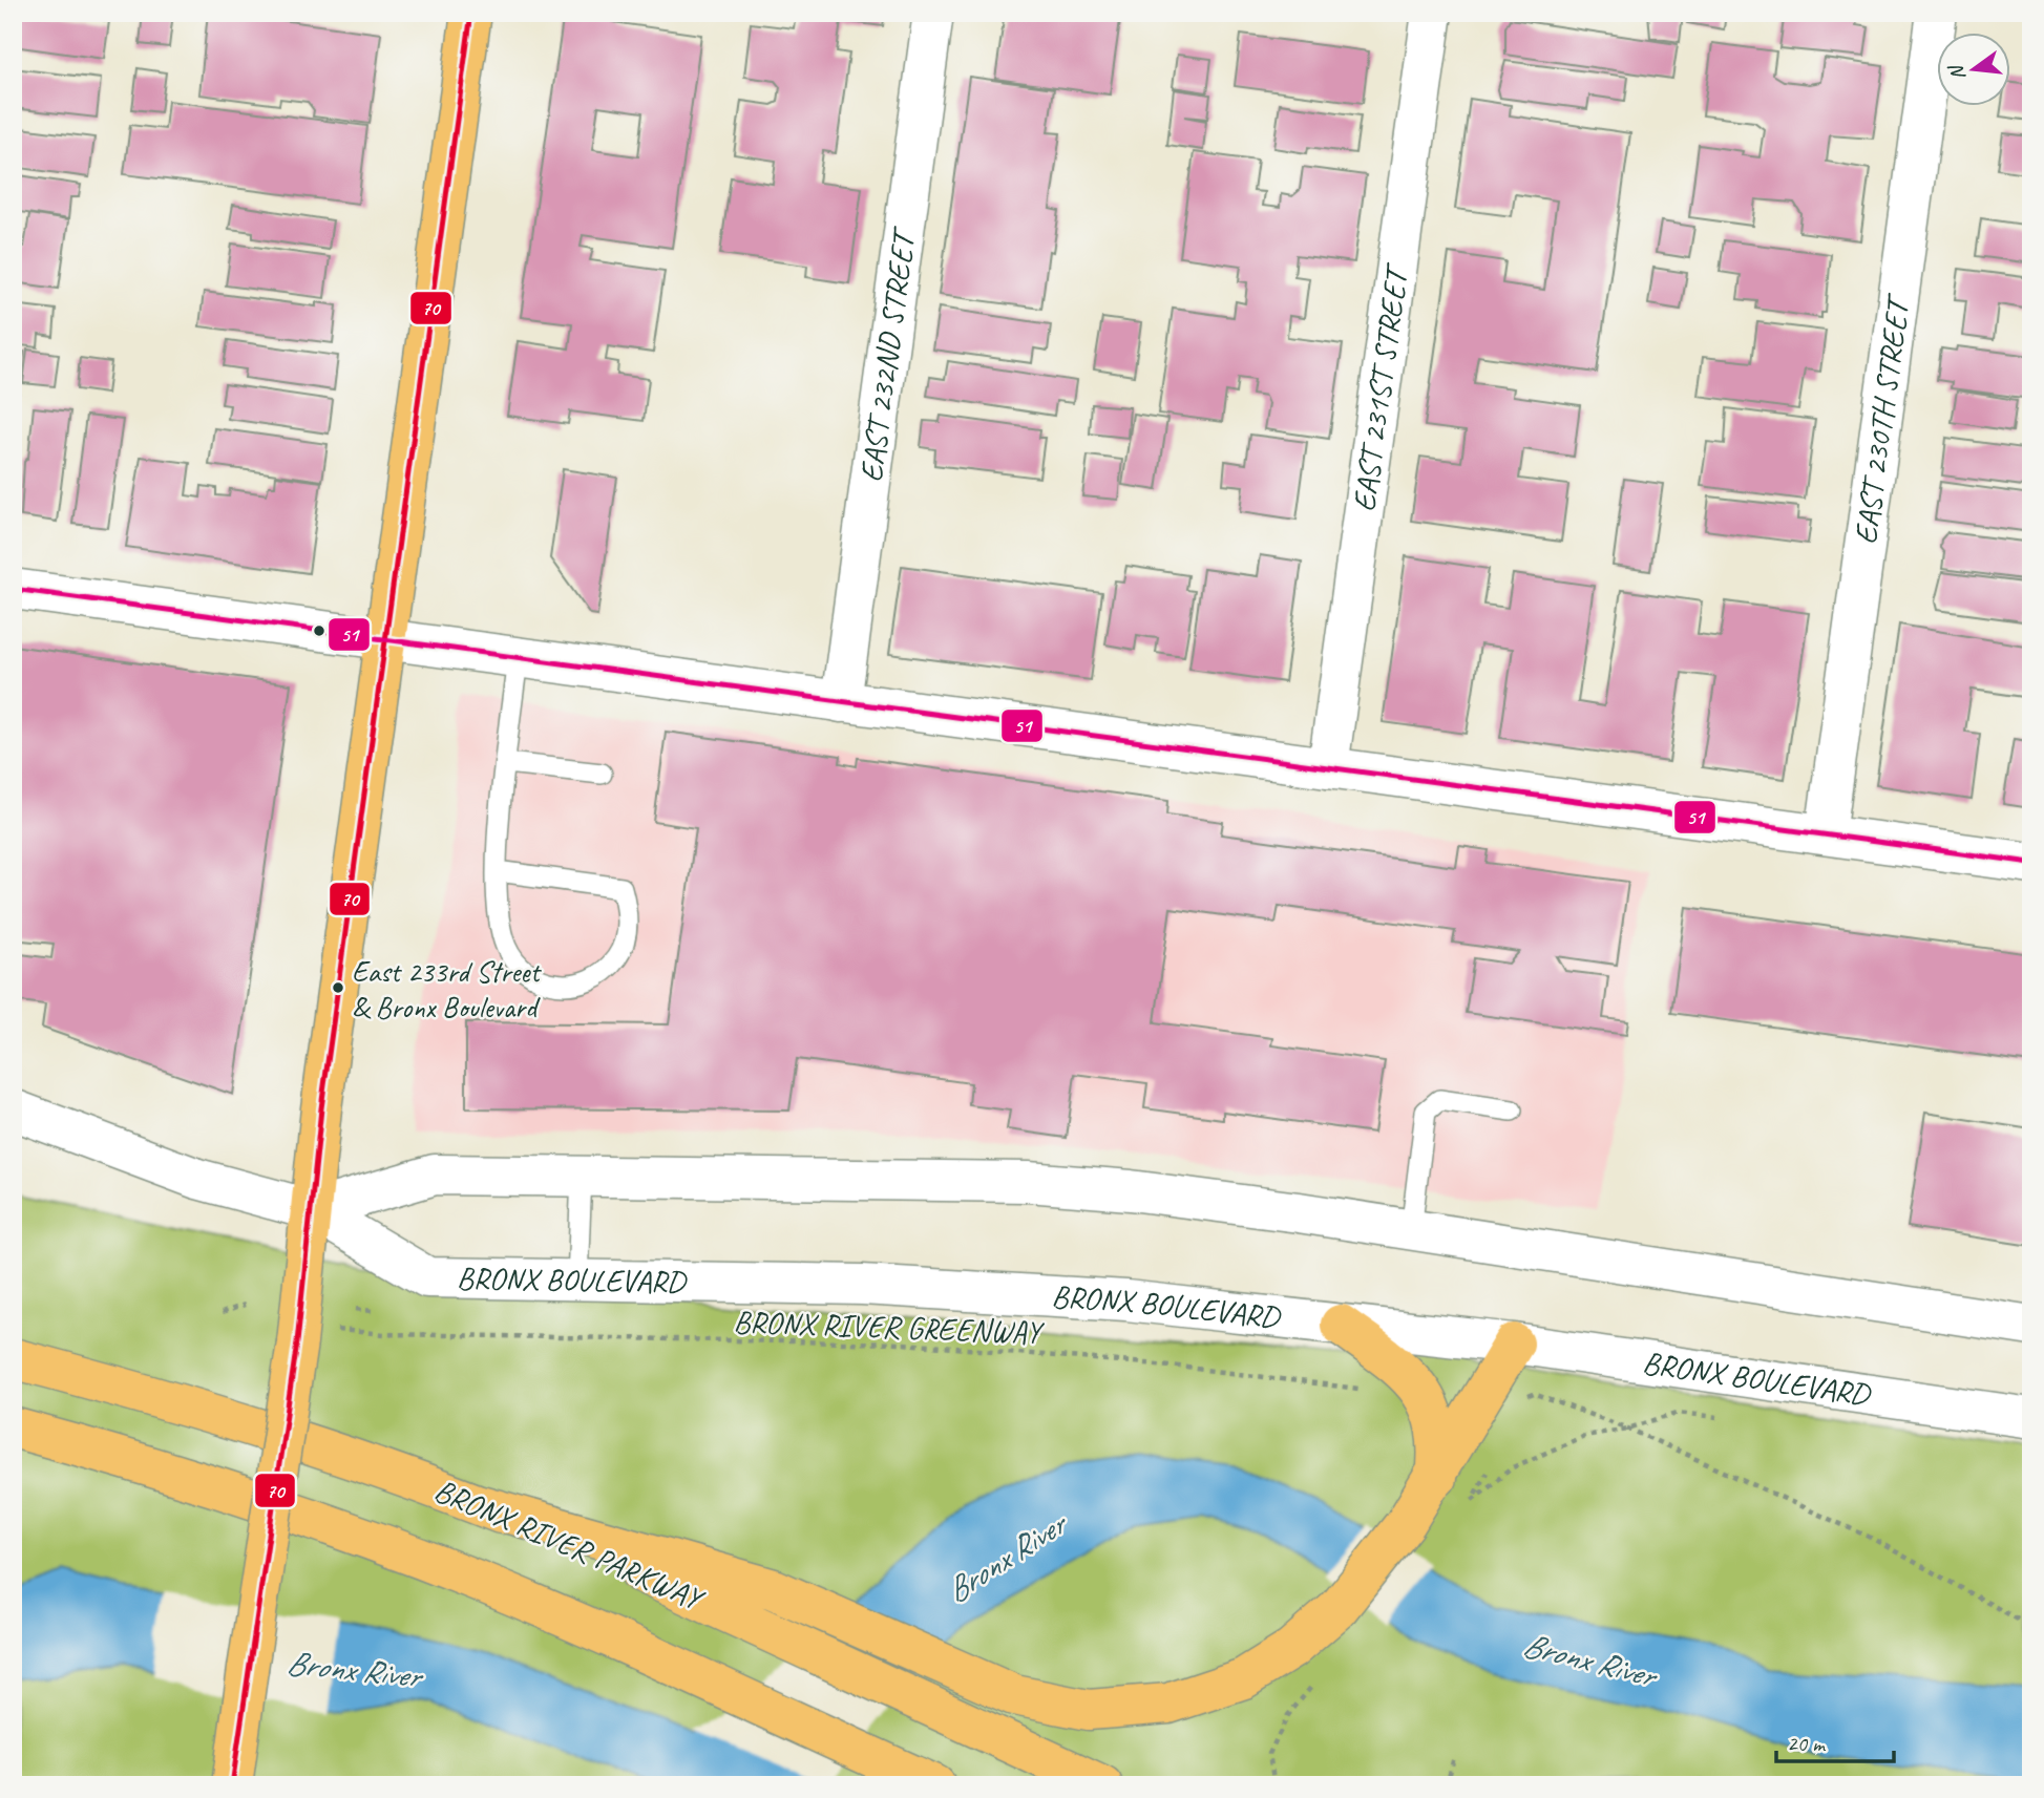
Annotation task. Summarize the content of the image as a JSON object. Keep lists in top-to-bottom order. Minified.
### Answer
{"streets":{"main road":["BRONX RIVER PARKWAY"],"street":["EAST 232ND STREET","EAST 231ST STREET","EAST 230TH STREET","BRONX BOULEVARD"],"path":["BRONX RIVER GREENWAY"]},"water":["Bronx River"],"places":["East 233rd Street & Bronx Boulevard"],"lines":["transit line 70","transit line 51"],"scale_bar":"20 m","north":"left"}
